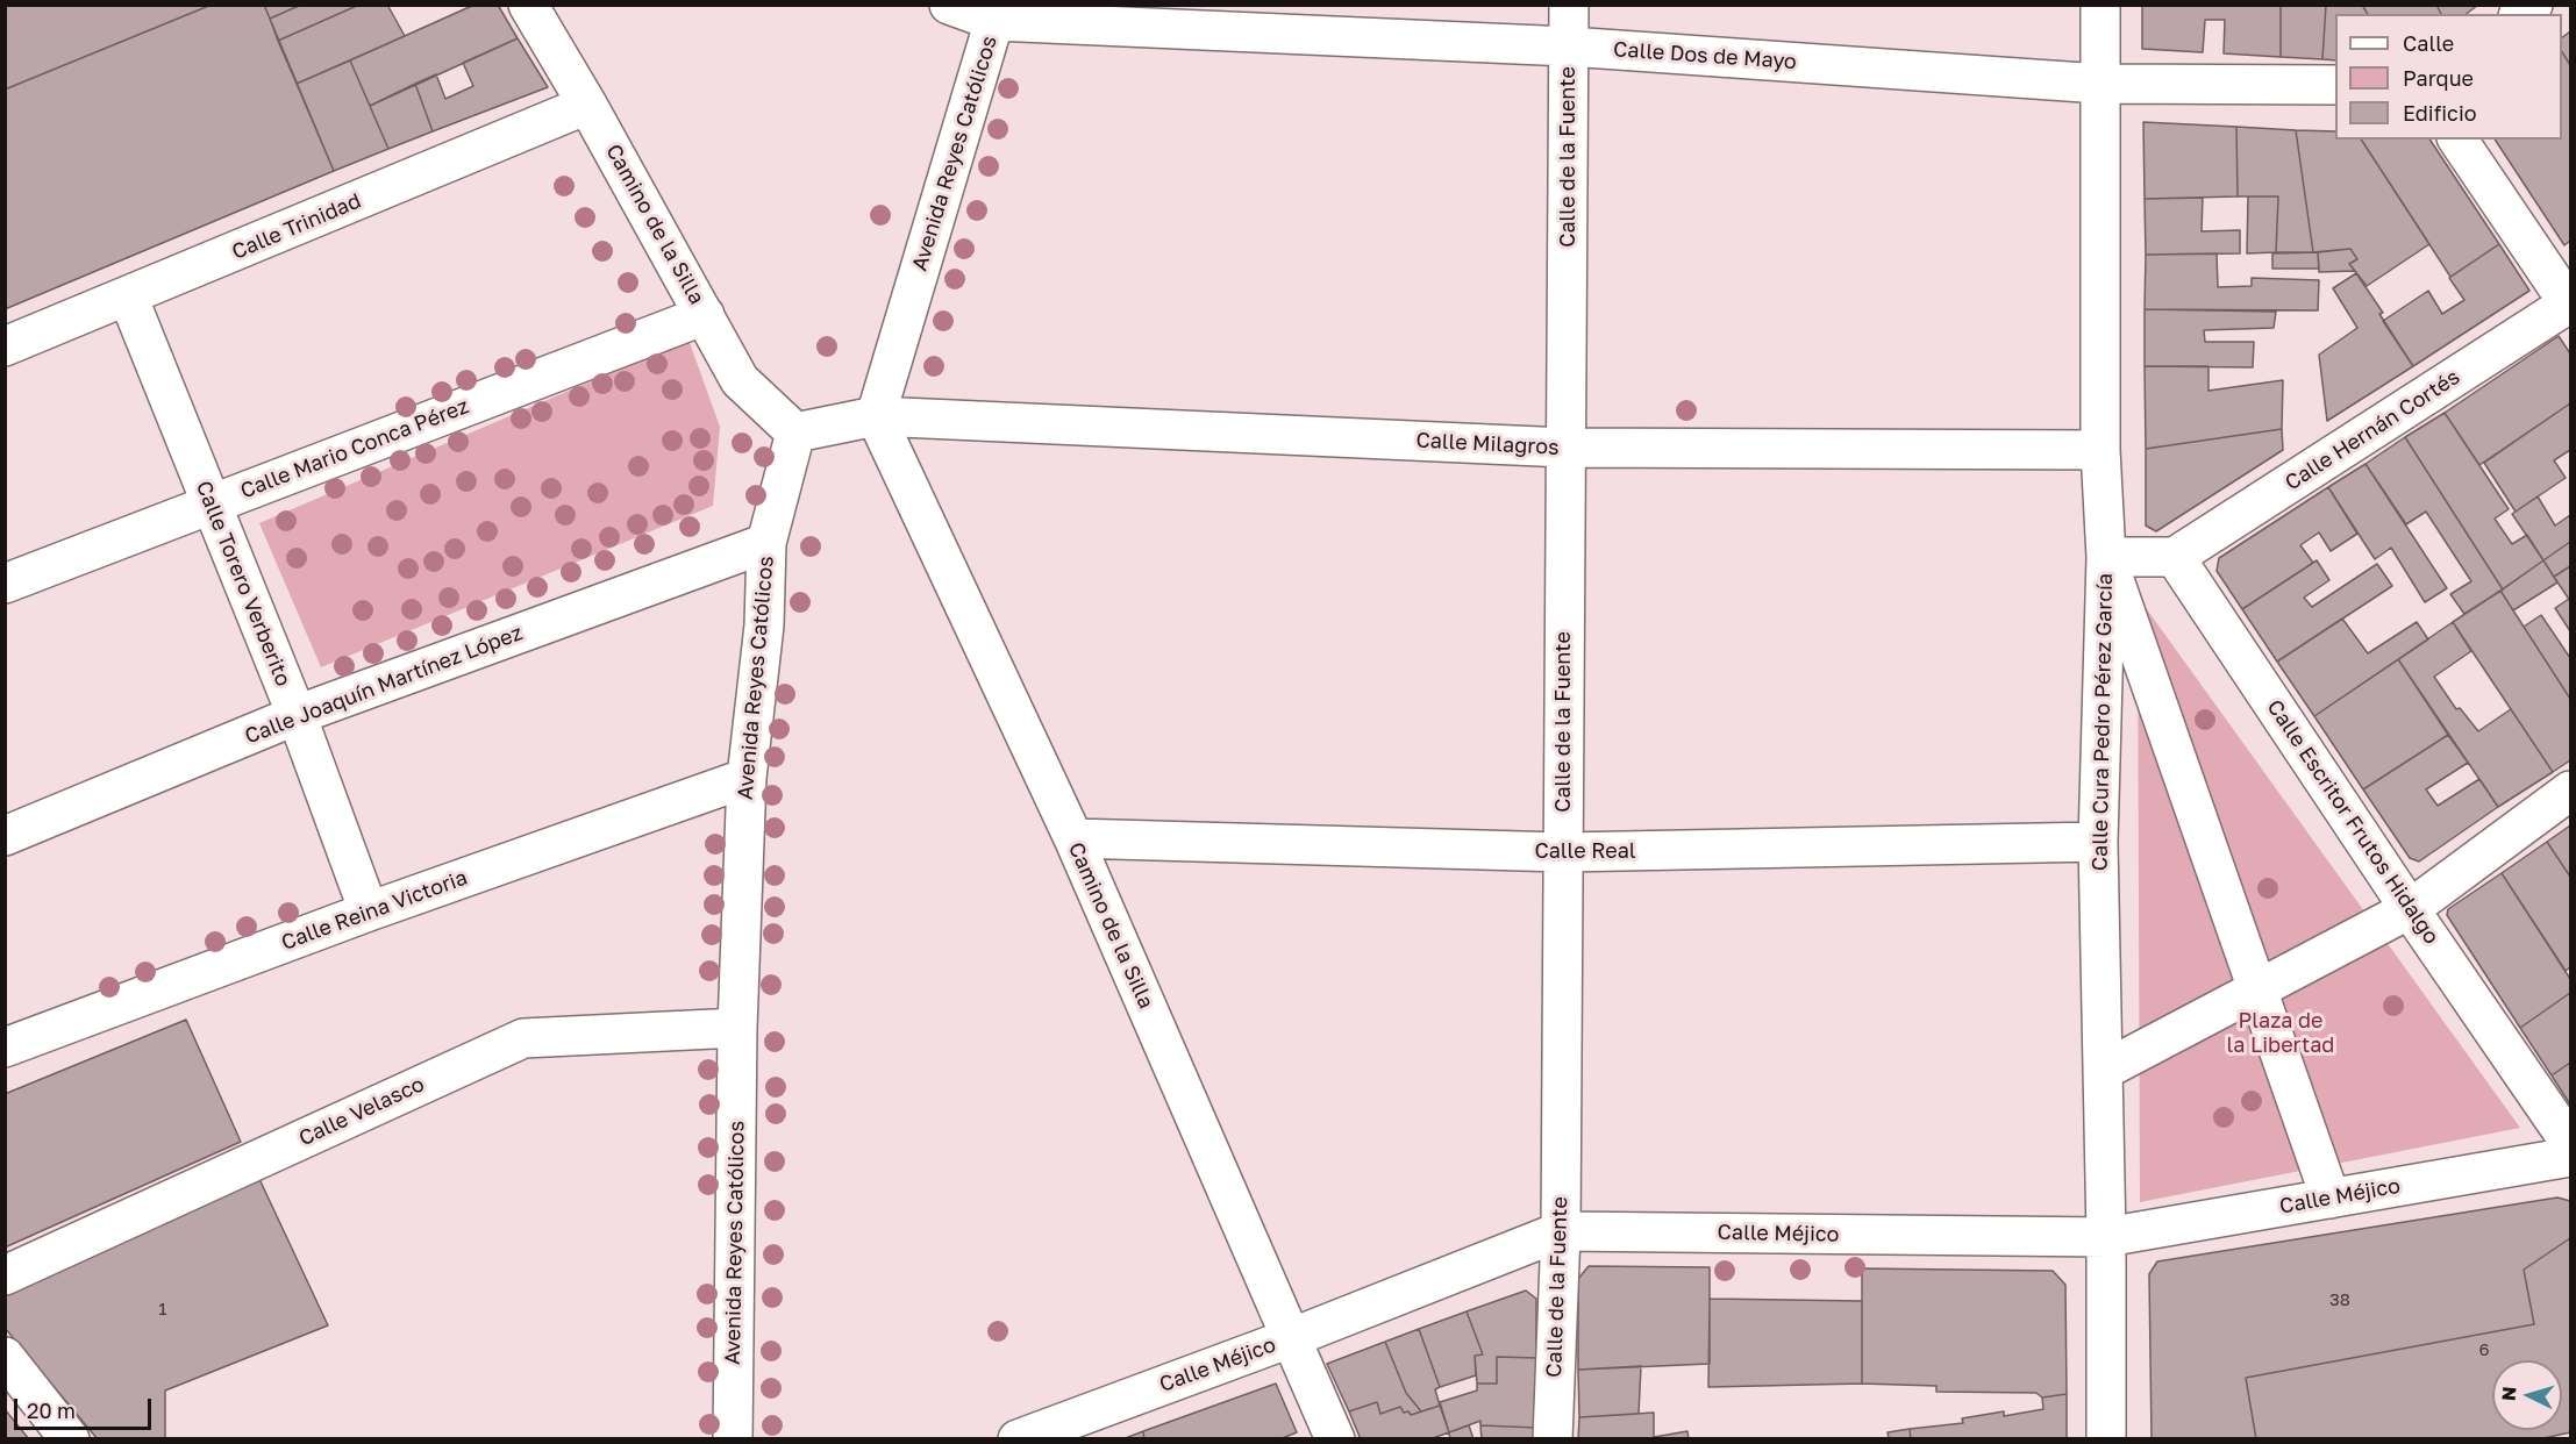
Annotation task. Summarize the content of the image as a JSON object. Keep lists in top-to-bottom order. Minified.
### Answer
{"streets":{"street":["Calle Dos de Mayo","Avenida Reyes Católicos","Calle de la Fuente","Camino de la Silla","Calle Trinidad","Calle Hernán Cortés","Calle Milagros","Calle Mario Conca Pérez","Calle Torero Verberito","Calle Joaquín Martínez López","Calle Cura Pedro Pérez García","Calle Escritor Frutos Hidalgo","Calle Real","Calle Reina Victoria","Calle Velasco","Calle Méjico"]},"crossings":[["Calle Dos de Mayo","Avenida Reyes Católicos"],["Calle Dos de Mayo","Calle de la Fuente"],["Calle Dos de Mayo","Calle Cura Pedro Pérez García"],["Avenida Reyes Católicos","Camino de la Silla"],["Avenida Reyes Católicos","Calle Milagros"],["Avenida Reyes Católicos","Calle Joaquín Martínez López"],["Avenida Reyes Católicos","Calle Reina Victoria"],["Avenida Reyes Católicos","Calle Velasco"],["Calle de la Fuente","Calle Milagros"],["Calle de la Fuente","Calle Real"],["Calle de la Fuente","Calle Méjico"],["Camino de la Silla","Calle Trinidad"],["Camino de la Silla","Calle Milagros"],["Camino de la Silla","Calle Mario Conca Pérez"],["Camino de la Silla","Calle Real"],["Camino de la Silla","Calle Méjico"],["Calle Trinidad","Calle Torero Verberito"],["Calle Hernán Cortés","Calle Escritor Frutos Hidalgo"],["Calle Milagros","Calle Cura Pedro Pérez García"],["Calle Mario Conca Pérez","Calle Torero Verberito"],["Calle Torero Verberito","Calle Joaquín Martínez López"],["Calle Torero Verberito","Calle Reina Victoria"],["Calle Cura Pedro Pérez García","Calle Real"],["Calle Cura Pedro Pérez García","Calle Méjico"]],"parks":["Plaza de la Libertad"],"house_numbers":["38","1","6"],"legend":["Calle","Parque","Edificio"],"scale_bar":"20 m","north":"left"}
